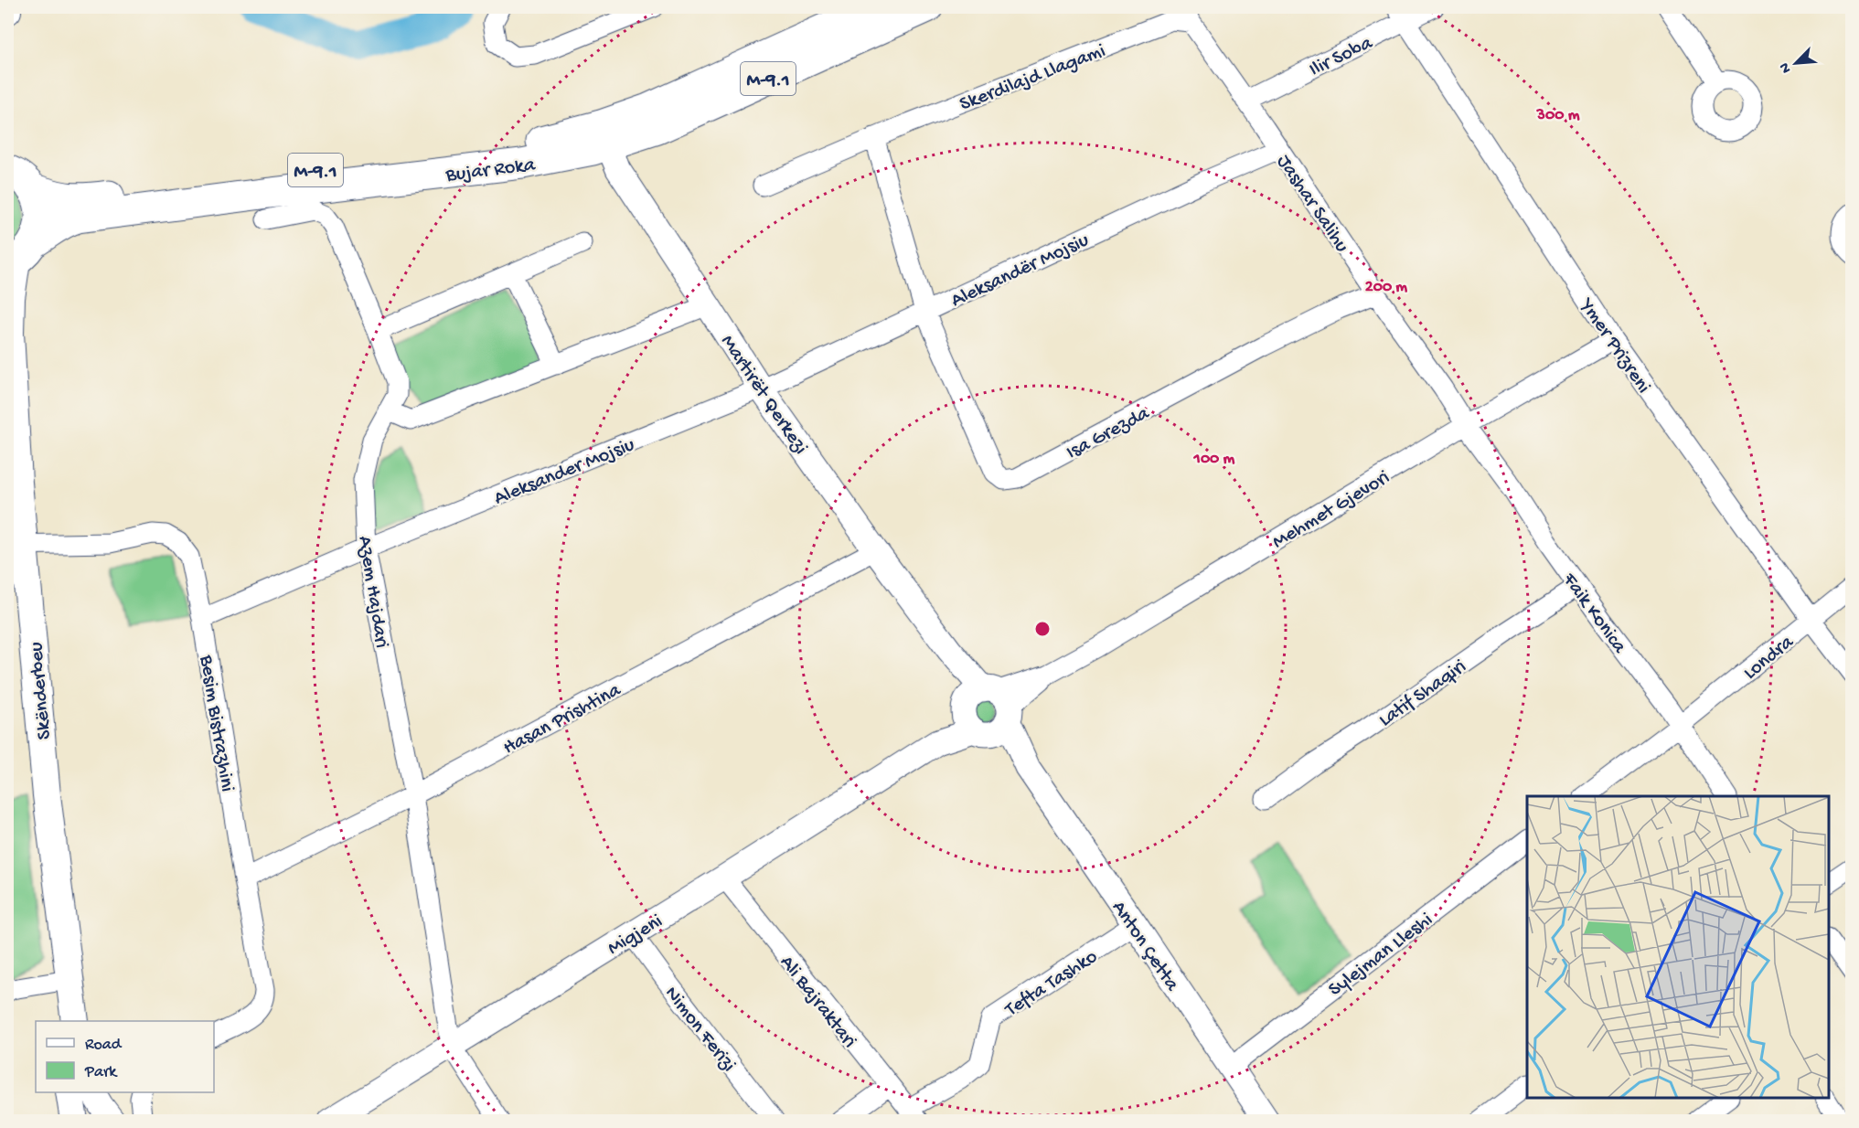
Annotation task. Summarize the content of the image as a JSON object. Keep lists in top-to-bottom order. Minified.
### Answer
{"streets":{"main road":["M-9.1","Bujar Roka","Skënderbeu"],"street":["Ilir Soba","Skerdilajd Llagami","Jashar Salihu","Aleksandër Mojsiu","Ymer Prizreni","Martirët Qerkezi","Isa Grezda","Aleksander Mojsiu","Mehmet Gjevori","Azem Hajdari","Faik Konica","Londra","Latif Shaqiri","Hasan Prishtina","Besim Bistrazhini","Migjeni","Anton Çetta","Sylejman Lleshi","Tefta Tashko","Ali Bajraktari","Nimon Ferizi"]},"crossings":[["Ilir Soba","Jashar Salihu"],["Ilir Soba","Ymer Prizreni"],["Skerdilajd Llagami","Jashar Salihu"],["M-9.1","Bujar Roka"],["M-9.1","Skënderbeu"],["Bujar Roka","Martirët Qerkezi"],["Bujar Roka","Skënderbeu"],["Jashar Salihu","Aleksandër Mojsiu"],["Jashar Salihu","Isa Grezda"],["Jashar Salihu","Mehmet Gjevori"],["Jashar Salihu","Faik Konica"],["Aleksandër Mojsiu","Martirët Qerkezi"],["Aleksandër Mojsiu","Isa Grezda"],["Aleksandër Mojsiu","Aleksander Mojsiu"],["Ymer Prizreni","Mehmet Gjevori"],["Ymer Prizreni","Londra"],["Martirët Qerkezi","Aleksander Mojsiu"],["Martirët Qerkezi","Mehmet Gjevori"],["Martirët Qerkezi","Hasan Prishtina"],["Martirët Qerkezi","Migjeni"],["Martirët Qerkezi","Anton Çetta"],["Aleksander Mojsiu","Azem Hajdari"],["Aleksander Mojsiu","Besim Bistrazhini"],["Mehmet Gjevori","Faik Konica"],["Mehmet Gjevori","Migjeni"],["Mehmet Gjevori","Anton Çetta"],["Azem Hajdari","Hasan Prishtina"],["Azem Hajdari","Migjeni"],["Faik Konica","Londra"],["Faik Konica","Latif Shaqiri"],["Skënderbeu","Besim Bistrazhini"],["Hasan Prishtina","Besim Bistrazhini"],["Migjeni","Anton Çetta"],["Migjeni","Ali Bajraktari"],["Migjeni","Nimon Ferizi"],["Anton Çetta","Sylejman Lleshi"],["Anton Çetta","Tefta Tashko"],["Tefta Tashko","Ali Bajraktari"]],"legend":["Road","Park"],"north":"bottom left","rings":["300 m","200 m","100 m"]}
